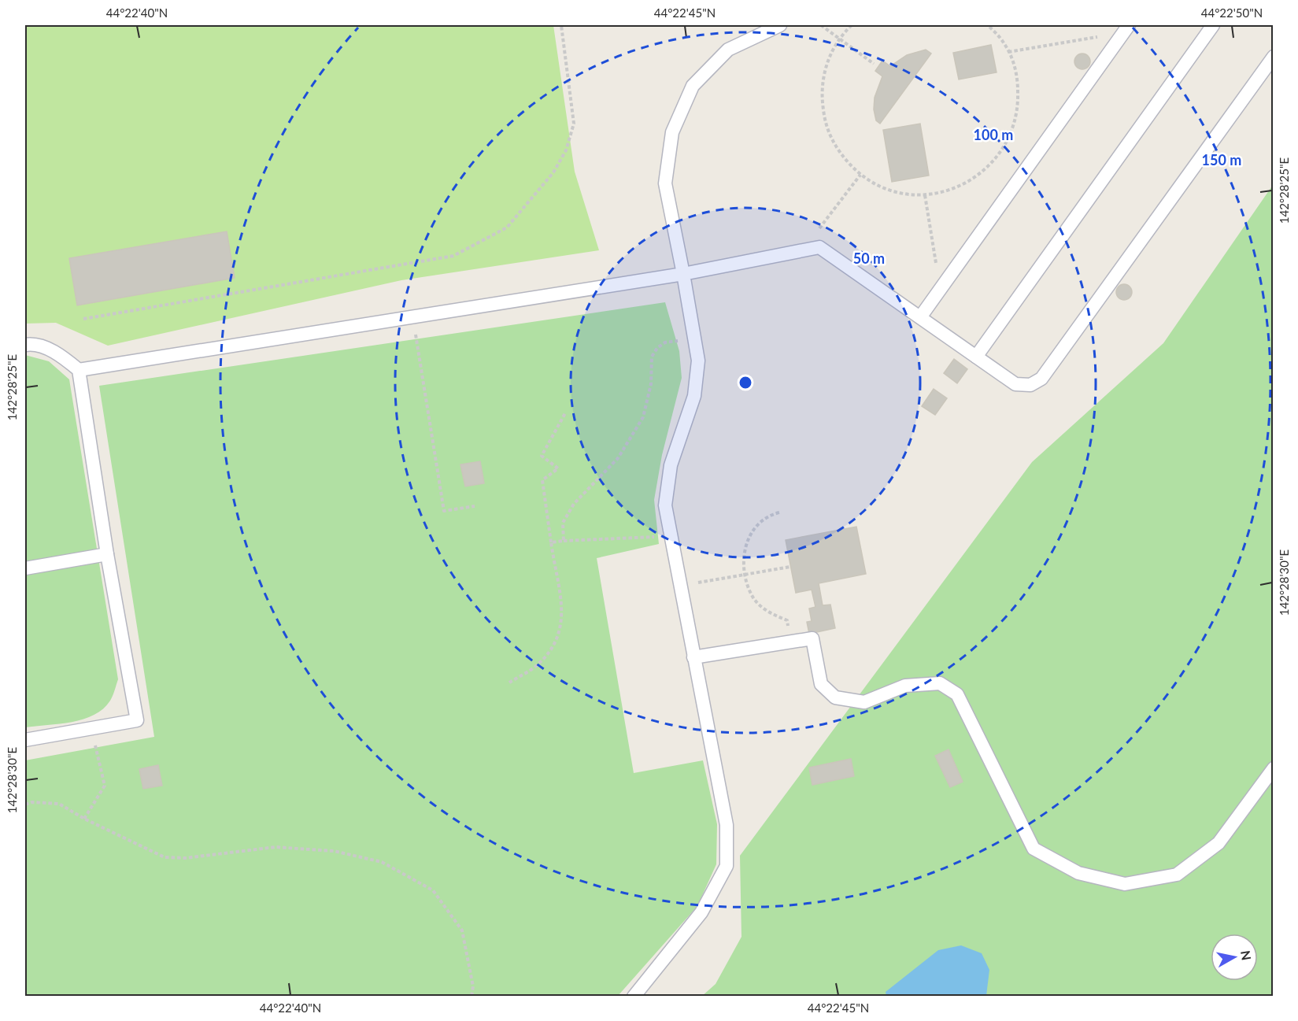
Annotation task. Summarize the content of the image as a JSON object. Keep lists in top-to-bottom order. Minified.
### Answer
{"north":"right","coordinates":["44°22'40\"N","44°22'45\"N","44°22'50\"N","142°28'25\"E","142°28'30\"E"],"rings":["100 m","150 m","50 m"]}
